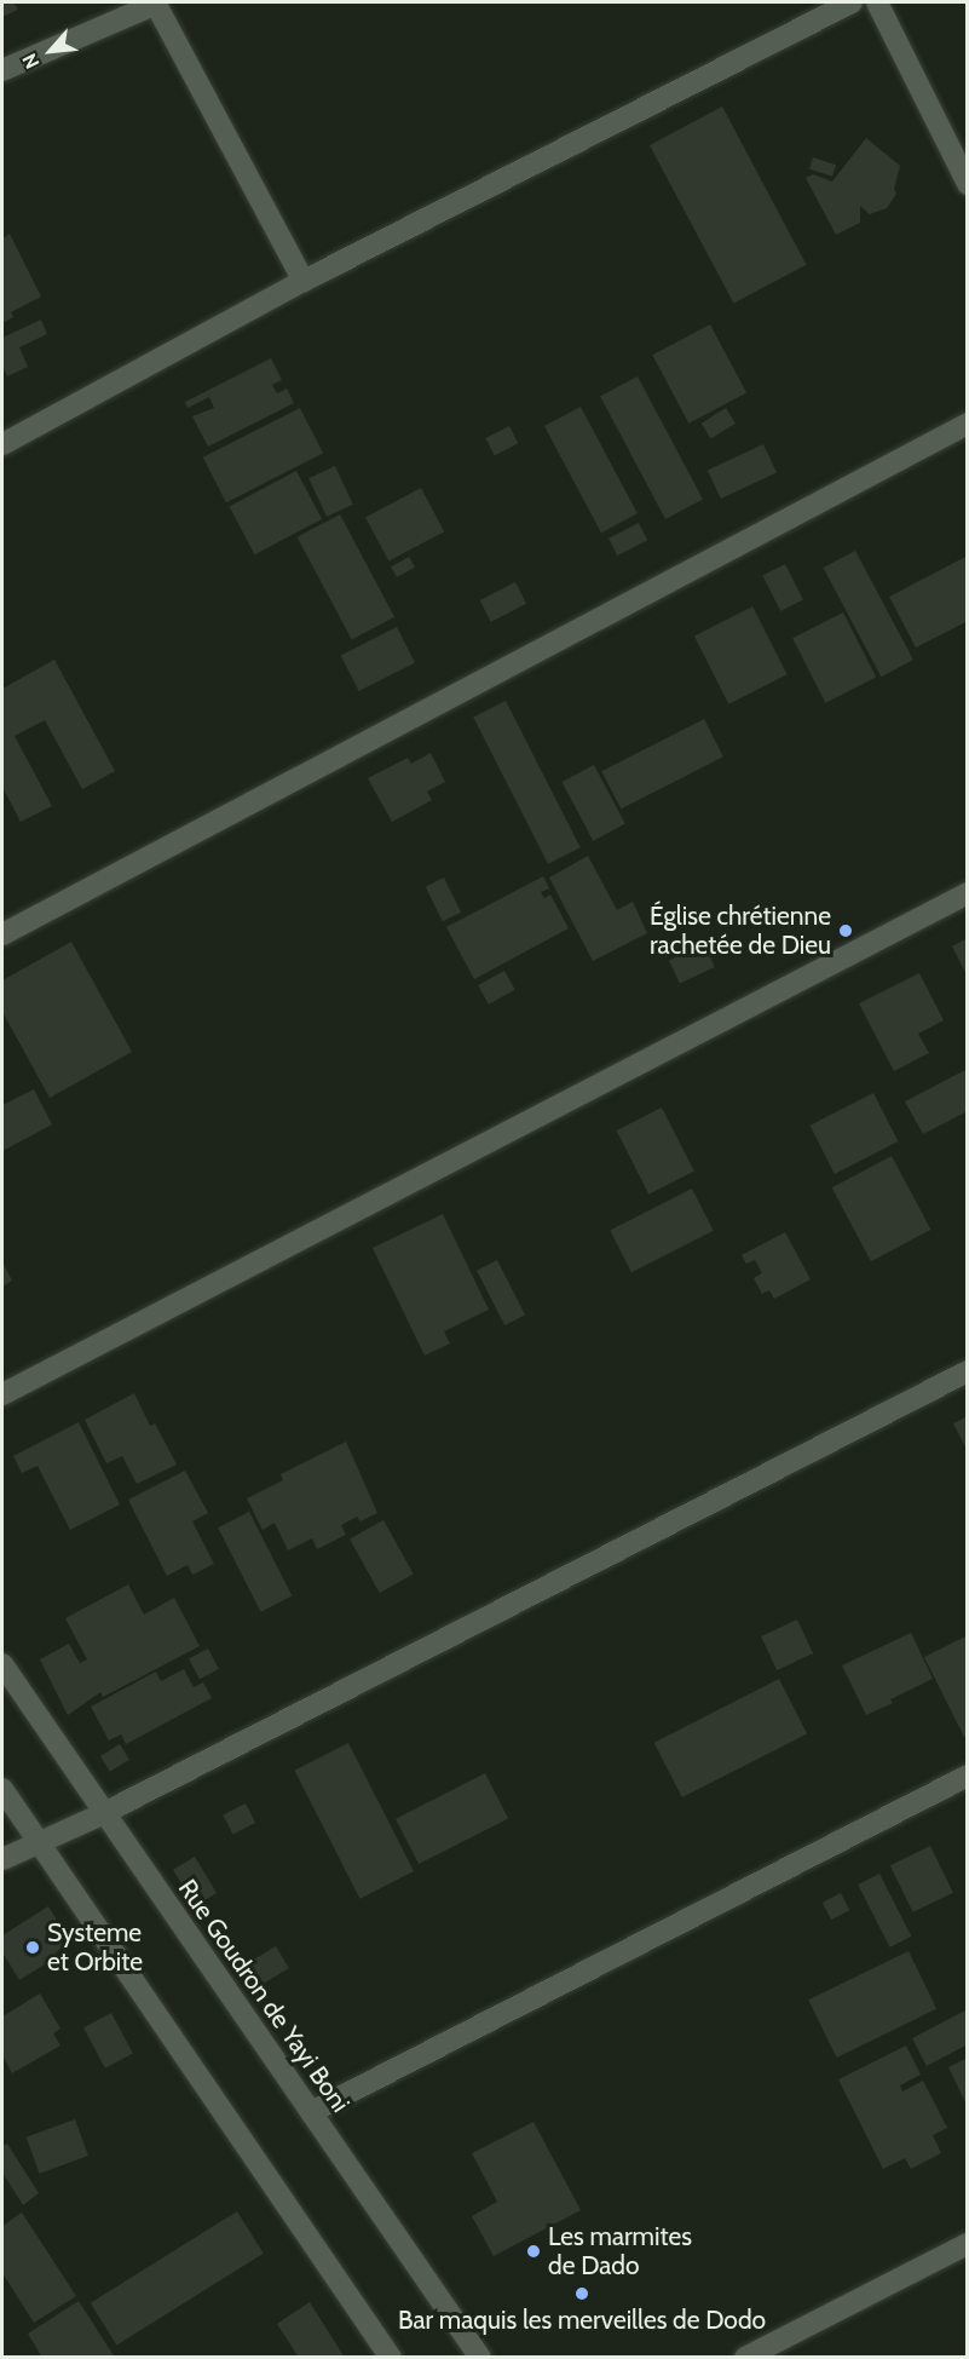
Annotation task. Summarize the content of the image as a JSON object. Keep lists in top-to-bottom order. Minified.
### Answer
{"streets":{"street":["Rue Goudron de Yayi Boni"]},"places":["Église chrétienne rachetée de Dieu","Systeme et Orbite","Les marmites de Dado","Bar maquis les merveilles de Dodo"],"north":"bottom left"}
